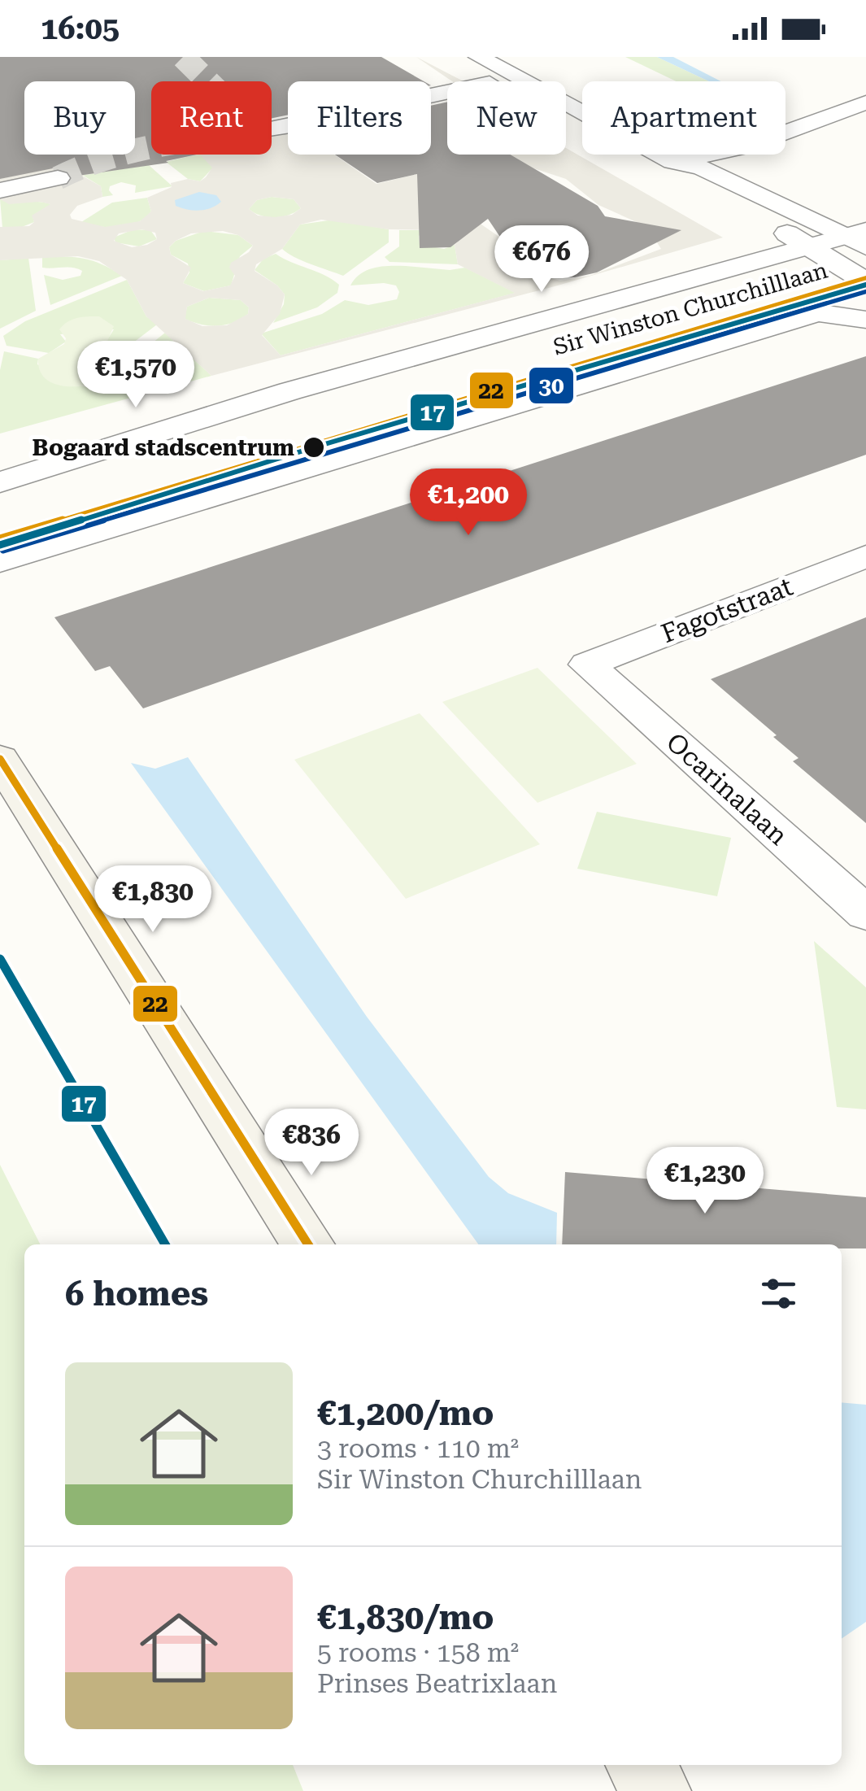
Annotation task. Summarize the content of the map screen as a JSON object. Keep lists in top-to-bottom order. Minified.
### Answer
{"streets":{"street":["Sir Winston Churchilllaan","Fagotstraat","Ocarinalaan"]},"crossings":[["Fagotstraat","Ocarinalaan"]],"places":["Bogaard stadscentrum"],"lines":["transit line 22","transit line 17","transit line 30"],"page":{"status":"16:05","chip":["Buy","Rent","Filters","New","Apartment"],"price":["€676","€1,570","€1,200","€1,830","€836","€1,230"],"heading":"6 homes","list":[{"name":"€1,200/mo","note":"3 rooms · 110 m² · Sir Winston Churchilllaan"},{"name":"€1,830/mo","note":"5 rooms · 158 m² · Prinses Beatrixlaan"}]}}
